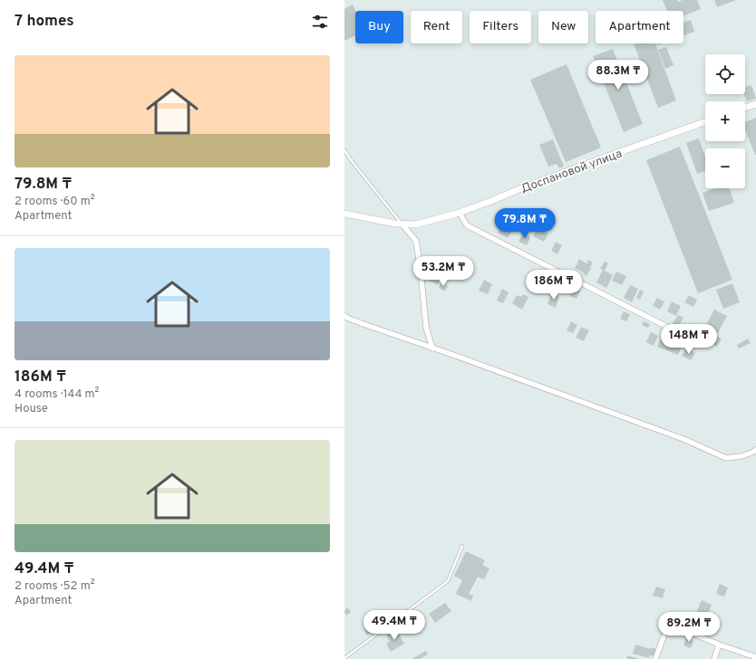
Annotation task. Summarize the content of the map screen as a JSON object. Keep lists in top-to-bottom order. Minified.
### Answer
{"streets":{"street":["Доспановой улица"]},"page":{"heading":"7 homes","chip":["Buy","Rent","Filters","New","Apartment"],"list":[{"name":"79.8M ₸","note":"2 rooms · 60 m² · Apartment"},{"name":"186M ₸","note":"4 rooms · 144 m² · House"},{"name":"49.4M ₸","note":"2 rooms · 52 m² · Apartment"}],"map_buttons":["+","−"],"price":["88.3M ₸","79.8M ₸","53.2M ₸","186M ₸","148M ₸","49.4M ₸","89.2M ₸"]}}
